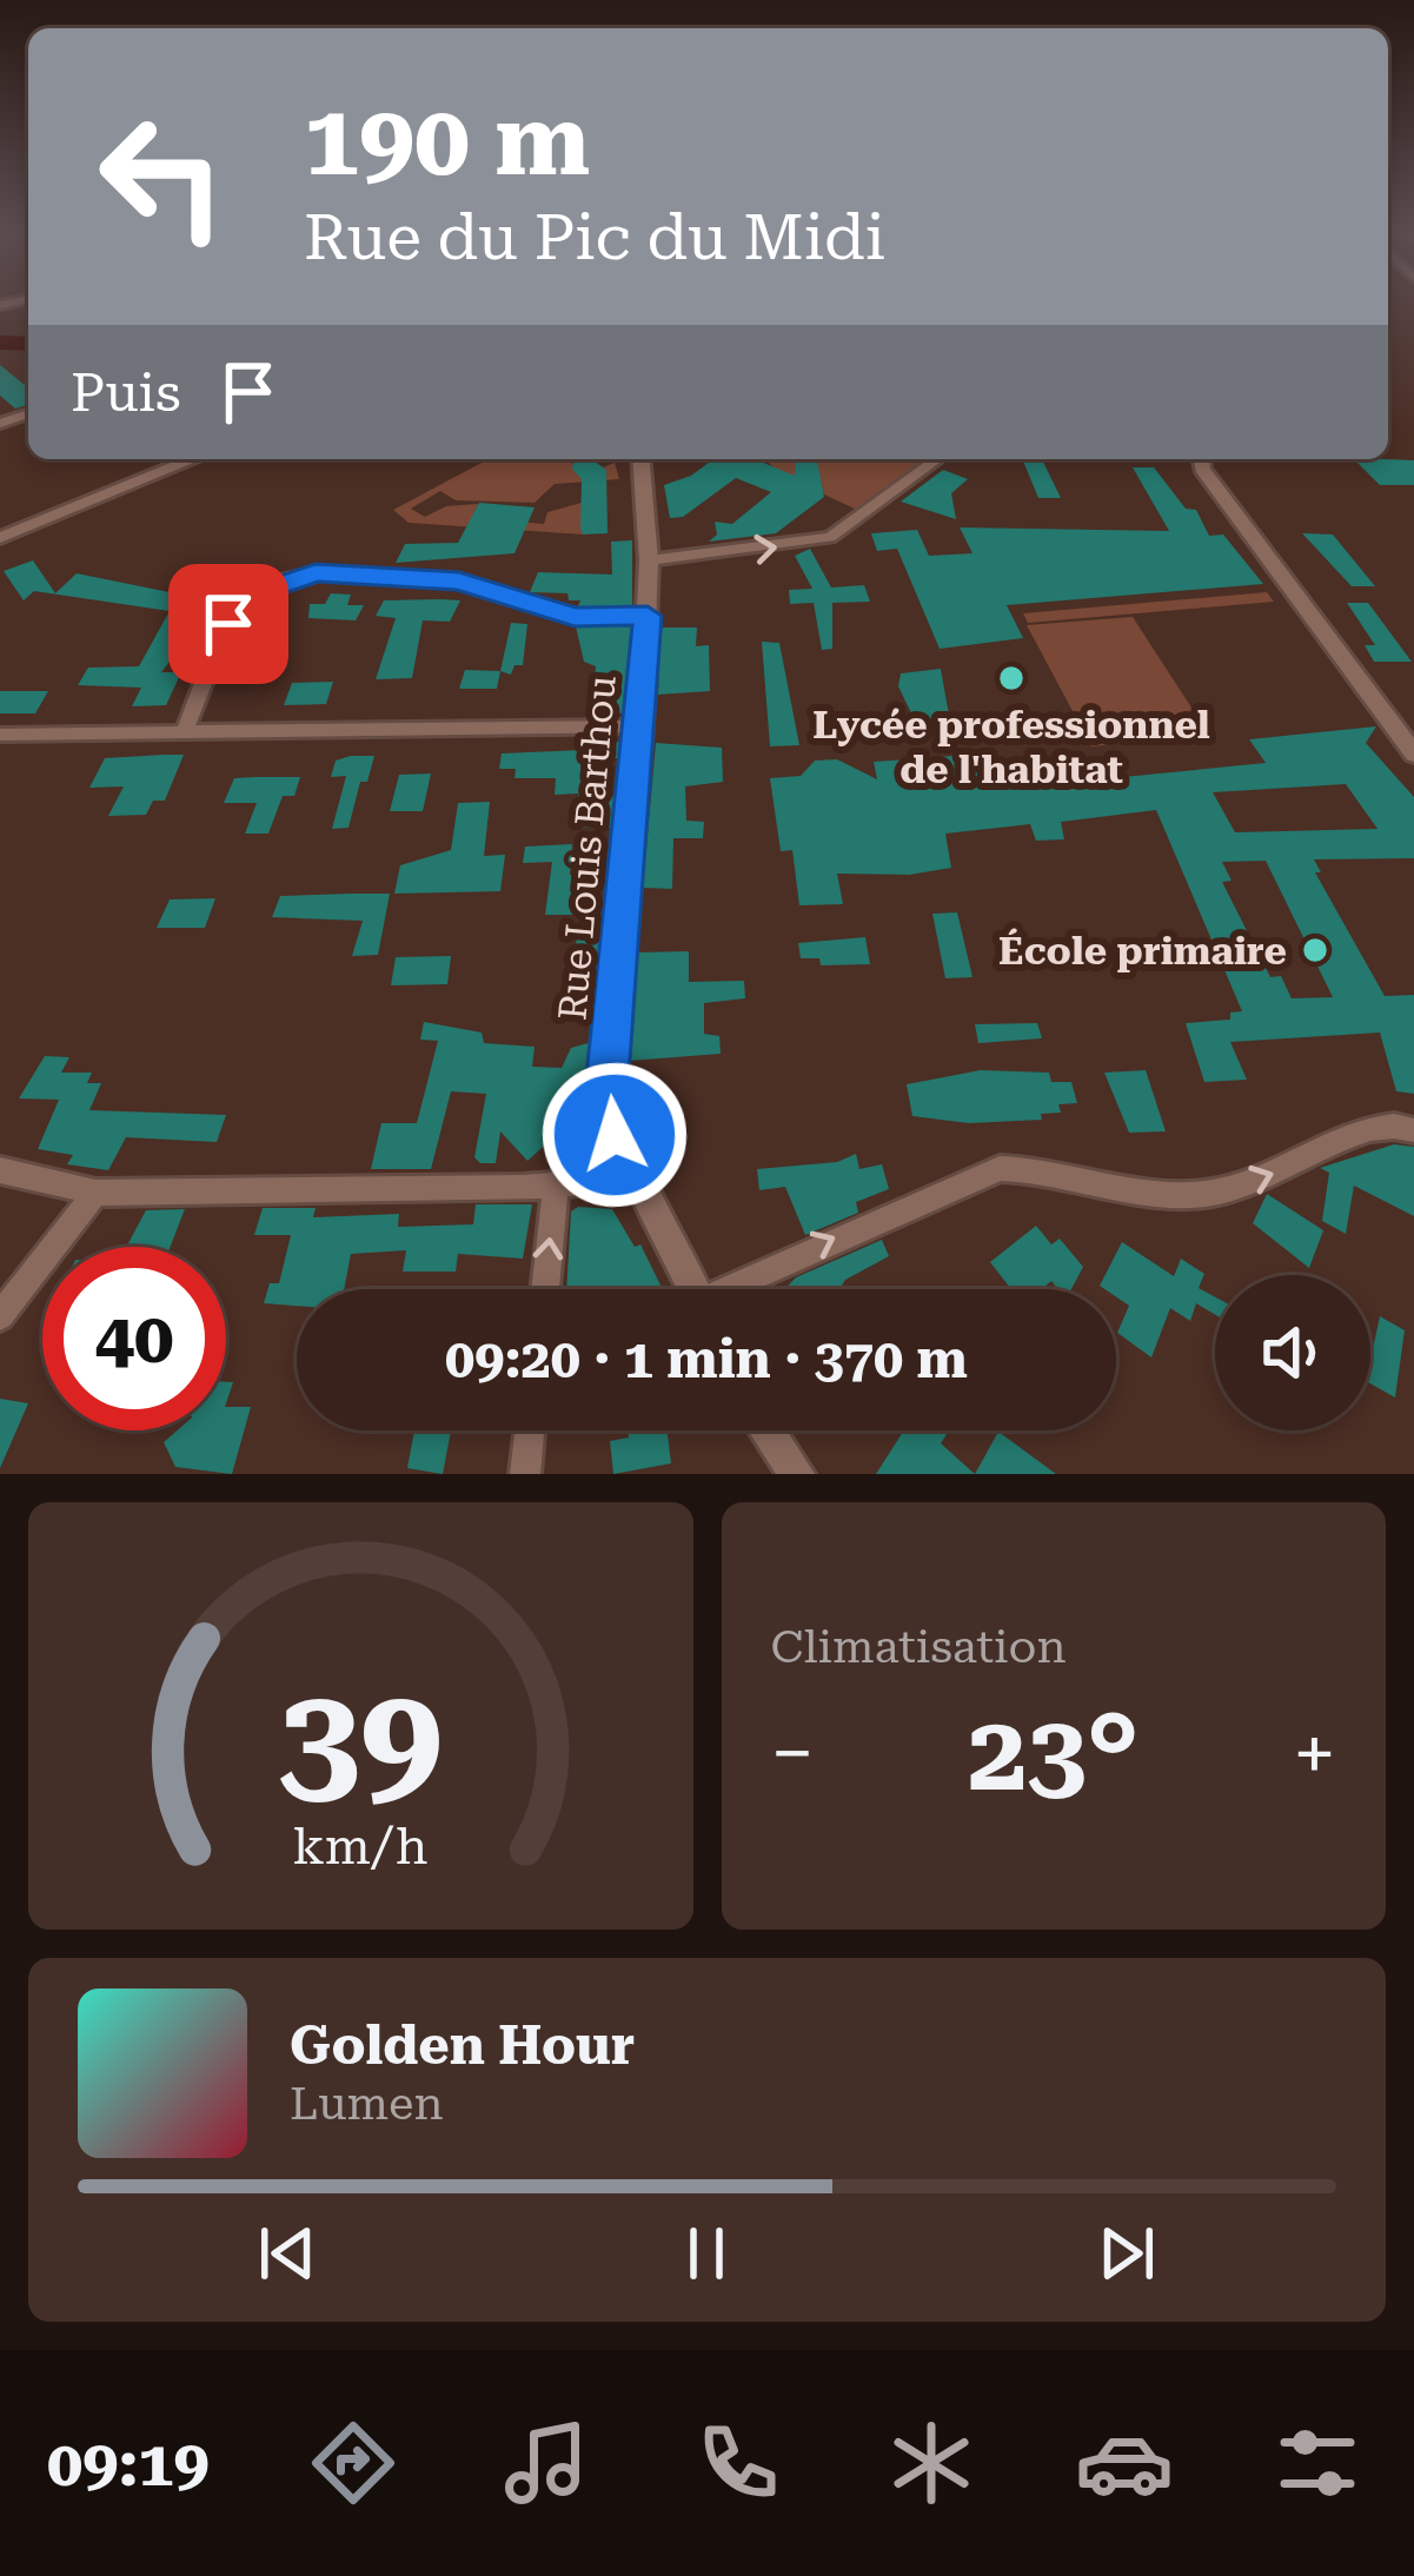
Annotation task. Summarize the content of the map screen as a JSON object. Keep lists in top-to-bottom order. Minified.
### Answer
{"streets":{"street":["Rue Louis Barthou"]},"places":["Lycée professionnel de l'habitat","École primaire"],"page":{"turn":["190 m","Rue du Pic du Midi"],"then":"Puis","limit":"40","trip":"09:20 · 1 min · 370 m","tile":"Climatisation","heat":["−","23°","+"],"song":["Golden Hour","Lumen"],"tabs":"09:19","gauge":["39","km/h"]}}
